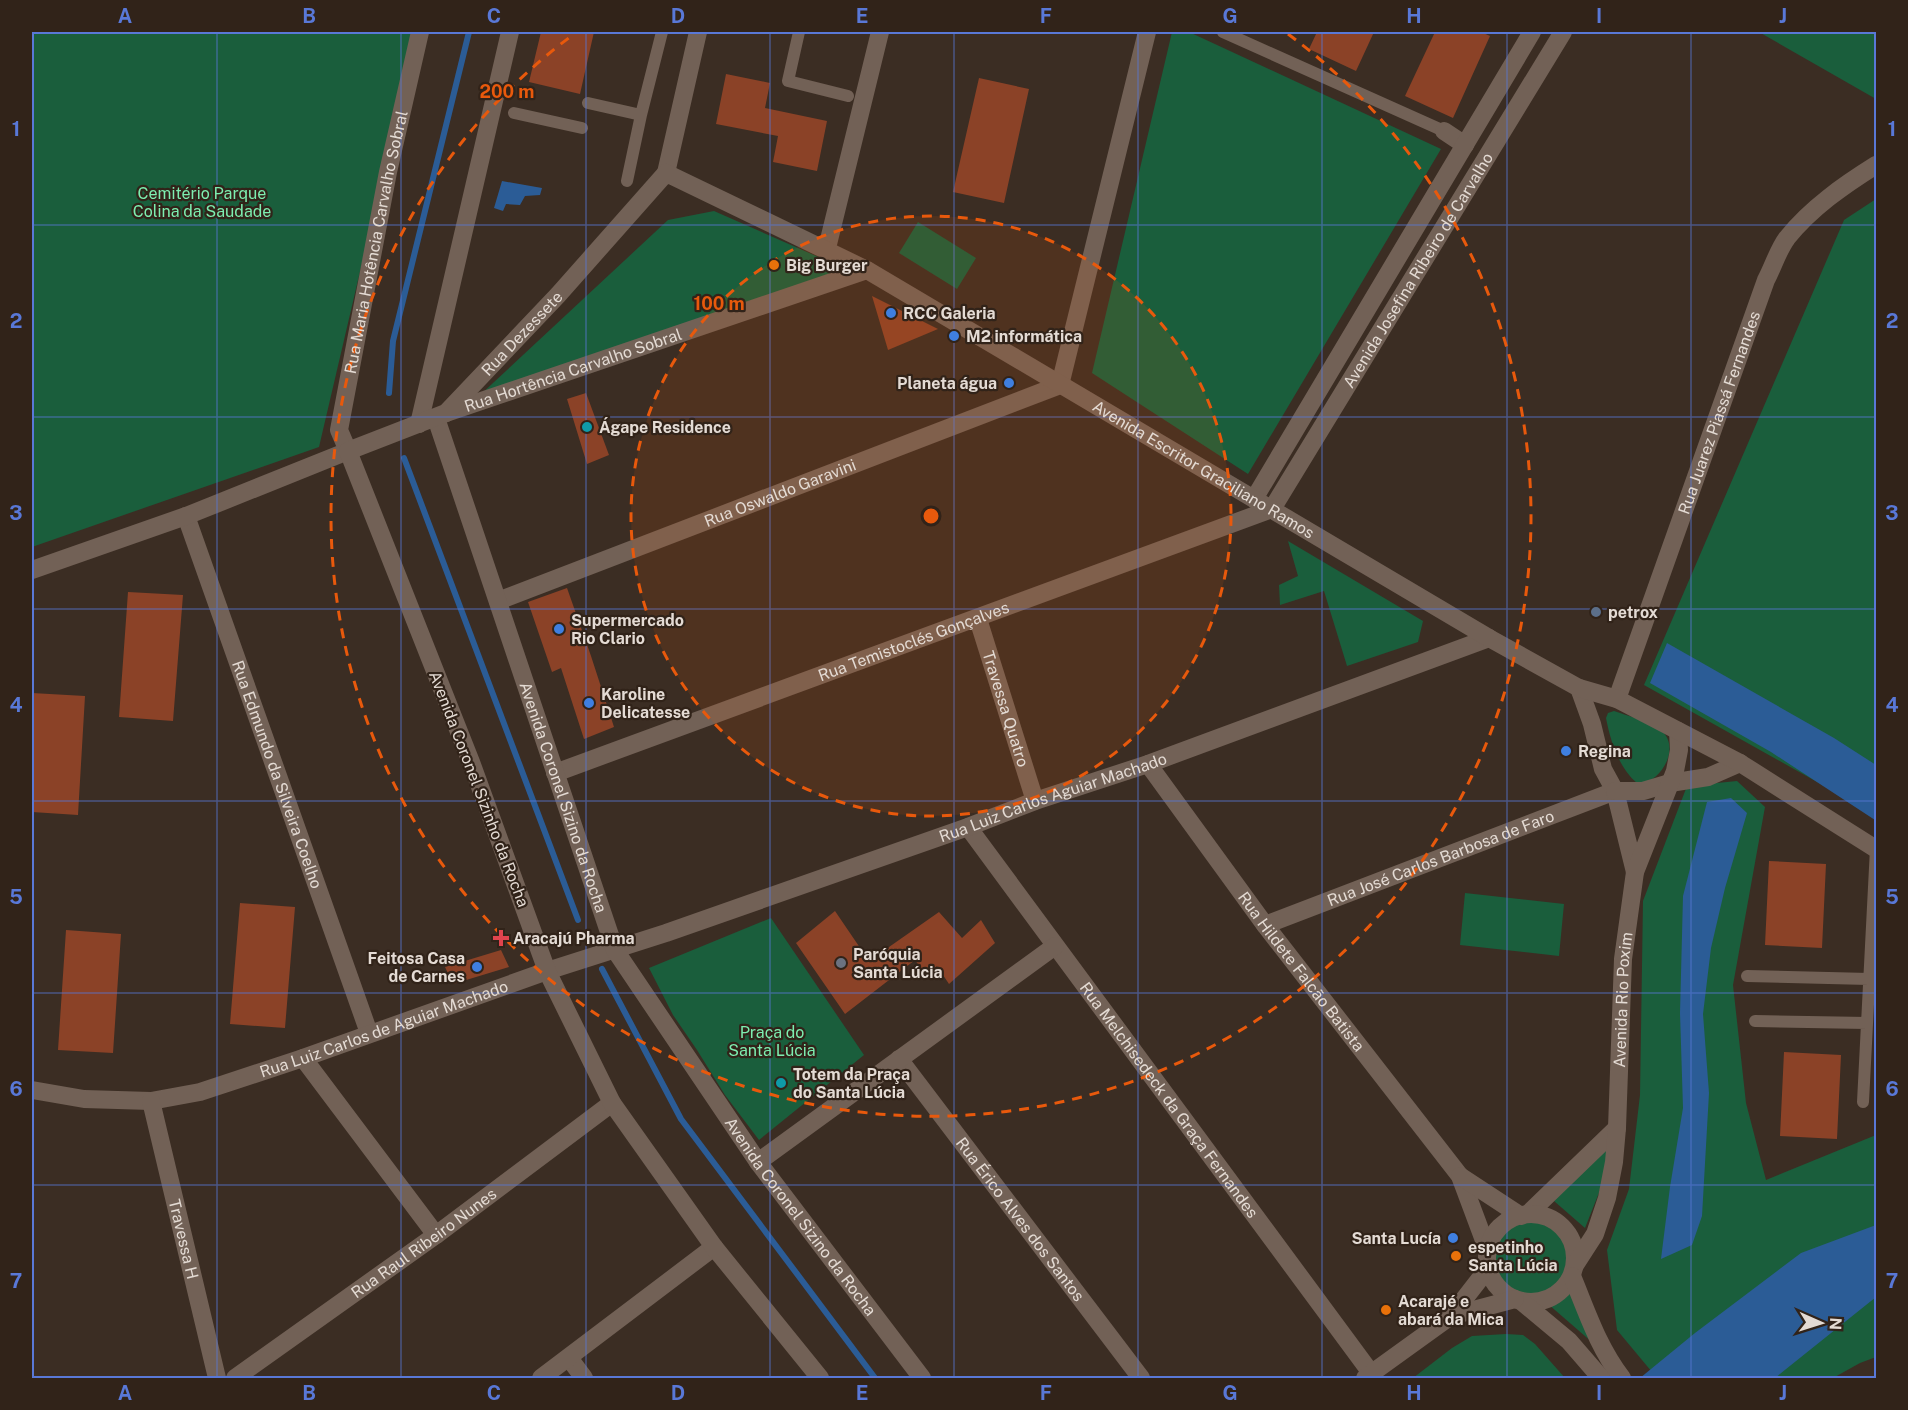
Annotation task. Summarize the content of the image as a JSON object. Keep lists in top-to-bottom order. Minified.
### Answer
{"streets":{"street":["Rua Maria Hotência Carvalho Sobral","Avenida Josefina Ribeiro de Carvalho","Rua Dezessete","Rua Hortência Carvalho Sobral","Rua Juarez Piassá Fernandes","Avenida Escritor Graciliano Ramos","Rua Oswaldo Garavini","Rua Temistoclés Gonçalves","Travessa Quatro","Rua Edmundo da Silveira Coelho","Avenida Coronel Sizinho da Rocha","Avenida Coronel Sizino da Rocha","Rua Luiz Carlos Aguiar Machado","Rua José Carlos Barbosa de Faro","Rua Hildete Falcão Batista","Avenida Rio Poxim","Rua Luiz Carlos de Aguiar Machado","Rua Melchisedeck da Graça Fernandes","Rua Érico Alves dos Santos","Travessa H","Rua Raul Ribeiro Nunes"]},"crossings":[["Rua Maria Hotência Carvalho Sobral","Rua Dezessete"],["Rua Maria Hotência Carvalho Sobral","Avenida Coronel Sizinho da Rocha"],["Avenida Josefina Ribeiro de Carvalho","Avenida Escritor Graciliano Ramos"],["Avenida Josefina Ribeiro de Carvalho","Rua Temistoclés Gonçalves"],["Rua Dezessete","Rua Hortência Carvalho Sobral"],["Rua Dezessete","Avenida Escritor Graciliano Ramos"],["Rua Dezessete","Avenida Coronel Sizinho da Rocha"],["Rua Dezessete","Avenida Coronel Sizino da Rocha"],["Rua Hortência Carvalho Sobral","Avenida Escritor Graciliano Ramos"],["Rua Hortência Carvalho Sobral","Avenida Coronel Sizino da Rocha"],["Rua Juarez Piassá Fernandes","Avenida Escritor Graciliano Ramos"],["Rua Juarez Piassá Fernandes","Rua José Carlos Barbosa de Faro"],["Rua Juarez Piassá Fernandes","Avenida Rio Poxim"],["Avenida Escritor Graciliano Ramos","Rua Oswaldo Garavini"],["Avenida Escritor Graciliano Ramos","Rua Temistoclés Gonçalves"],["Avenida Escritor Graciliano Ramos","Rua Luiz Carlos Aguiar Machado"],["Avenida Escritor Graciliano Ramos","Rua José Carlos Barbosa de Faro"],["Avenida Escritor Graciliano Ramos","Avenida Rio Poxim"],["Rua Oswaldo Garavini","Avenida Coronel Sizino da Rocha"],["Rua Temistoclés Gonçalves","Travessa Quatro"],["Rua Temistoclés Gonçalves","Avenida Coronel Sizino da Rocha"],["Travessa Quatro","Rua Luiz Carlos Aguiar Machado"],["Rua Edmundo da Silveira Coelho","Rua Luiz Carlos de Aguiar Machado"],["Avenida Coronel Sizinho da Rocha","Rua Luiz Carlos de Aguiar Machado"],["Avenida Coronel Sizinho da Rocha","Rua Raul Ribeiro Nunes"],["Avenida Coronel Sizino da Rocha","Rua Luiz Carlos Aguiar Machado"],["Avenida Coronel Sizino da Rocha","Rua Luiz Carlos de Aguiar Machado"],["Rua Luiz Carlos Aguiar Machado","Rua Hildete Falcão Batista"],["Rua Luiz Carlos Aguiar Machado","Rua Luiz Carlos de Aguiar Machado"],["Rua Luiz Carlos Aguiar Machado","Rua Melchisedeck da Graça Fernandes"],["Rua José Carlos Barbosa de Faro","Rua Hildete Falcão Batista"],["Rua José Carlos Barbosa de Faro","Avenida Rio Poxim"],["Rua Hildete Falcão Batista","Avenida Rio Poxim"],["Rua Luiz Carlos de Aguiar Machado","Travessa H"]],"parks":["Cemitério Parque Colina da Saudade","Praça do Santa Lúcia"],"places":{"other":["Big Burger","RCC Galeria","M2 informática","Planeta água","Ágape Residence","petrox","Supermercado Rio Clario","Karoline Delicatesse","Regina","Paróquia Santa Lúcia","Feitosa Casa de Carnes","Totem da Praça do Santa Lúcia","Santa Lucía","espetinho Santa Lúcia","Acarajé e abará da Mica"],"health":["Aracajú Pharma"]},"north":"right","grid":{"columns":["A","B","C","D","E","F","G","H","I","J"],"rows":["1","2","3","4","5","6","7"]},"rings":["200 m","100 m"]}
